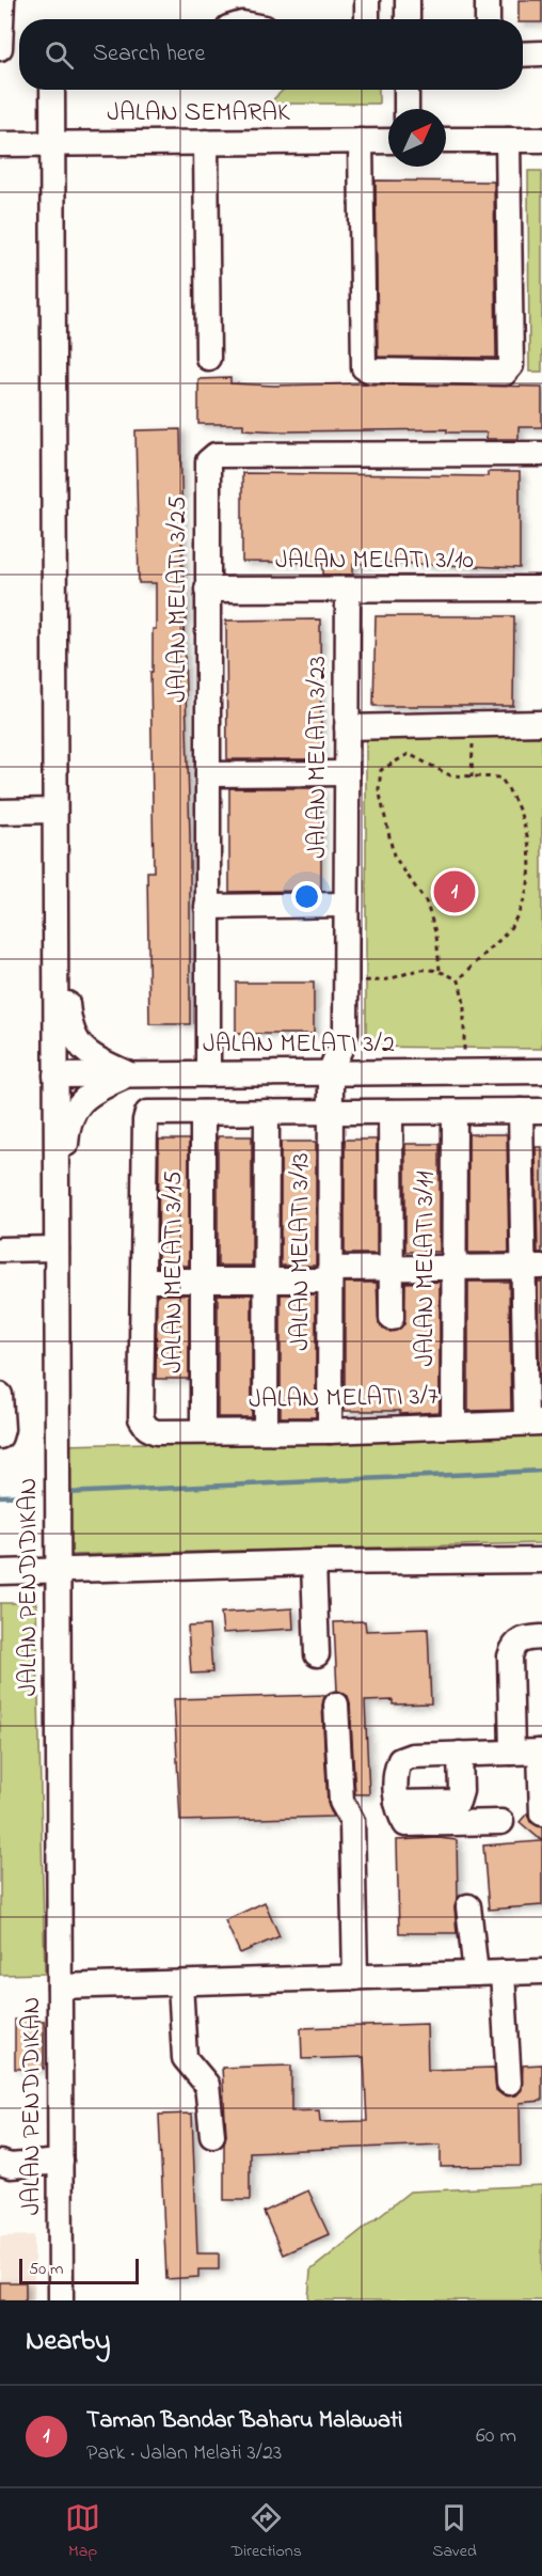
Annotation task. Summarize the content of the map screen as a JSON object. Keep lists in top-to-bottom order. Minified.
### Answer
{"streets":{"street":["JALAN SEMARAK","JALAN MELATI 3/10","JALAN MELATI 3/25","JALAN MELATI 3/23","JALAN MELATI 3/2","JALAN MELATI 3/13","JALAN MELATI 3/11","JALAN MELATI 3/15","JALAN MELATI 3/7","JALAN PENDIDIKAN"]},"crossings":[["JALAN SEMARAK","JALAN PENDIDIKAN"],["JALAN MELATI 3/10","JALAN MELATI 3/25"],["JALAN MELATI 3/10","JALAN MELATI 3/23"],["JALAN MELATI 3/25","JALAN MELATI 3/2"],["JALAN MELATI 3/23","JALAN MELATI 3/2"],["JALAN MELATI 3/23","JALAN MELATI 3/13"],["JALAN MELATI 3/2","JALAN MELATI 3/13"],["JALAN MELATI 3/2","JALAN PENDIDIKAN"],["JALAN MELATI 3/13","JALAN MELATI 3/7"],["JALAN MELATI 3/11","JALAN MELATI 3/7"],["JALAN MELATI 3/15","JALAN MELATI 3/7"]],"scale_bar":"50 m","north":"top right","page":{"search":"Search here","pins":"1","scale":"50 m","heading":"Nearby","list":[{"mark":"1","name":"Taman Bandar Baharu Malawati","note":"Park · Jalan Melati 3/23","value":"60 m"}],"nav":["Map","Directions","Saved"]}}
